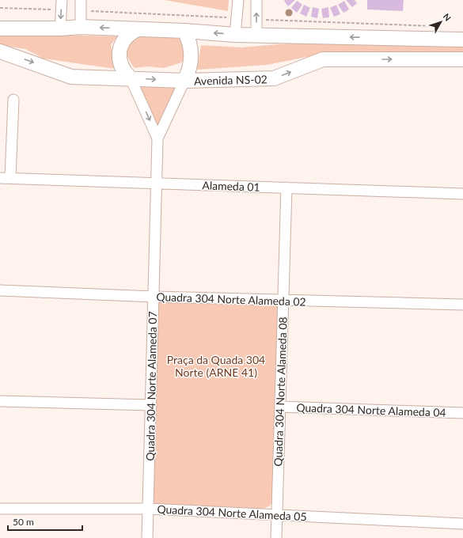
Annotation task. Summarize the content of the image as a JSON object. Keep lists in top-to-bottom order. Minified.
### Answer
{"streets":{"street":["Avenida NS-02","Alameda 01","Quadra 304 Norte Alameda 02","Quadra 304 Norte Alameda 07","Quadra 304 Norte Alameda 08","Quadra 304 Norte Alameda 04","Quadra 304 Norte Alameda 05"]},"crossings":[["Avenida NS-02","Quadra 304 Norte Alameda 07"],["Alameda 01","Quadra 304 Norte Alameda 07"],["Alameda 01","Quadra 304 Norte Alameda 08"],["Quadra 304 Norte Alameda 02","Quadra 304 Norte Alameda 07"],["Quadra 304 Norte Alameda 02","Quadra 304 Norte Alameda 08"],["Quadra 304 Norte Alameda 07","Quadra 304 Norte Alameda 05"],["Quadra 304 Norte Alameda 08","Quadra 304 Norte Alameda 04"],["Quadra 304 Norte Alameda 08","Quadra 304 Norte Alameda 05"]],"parks":["Praça da Quada 304 Norte (ARNE 41)"],"scale_bar":"50 m","north":"top right"}
